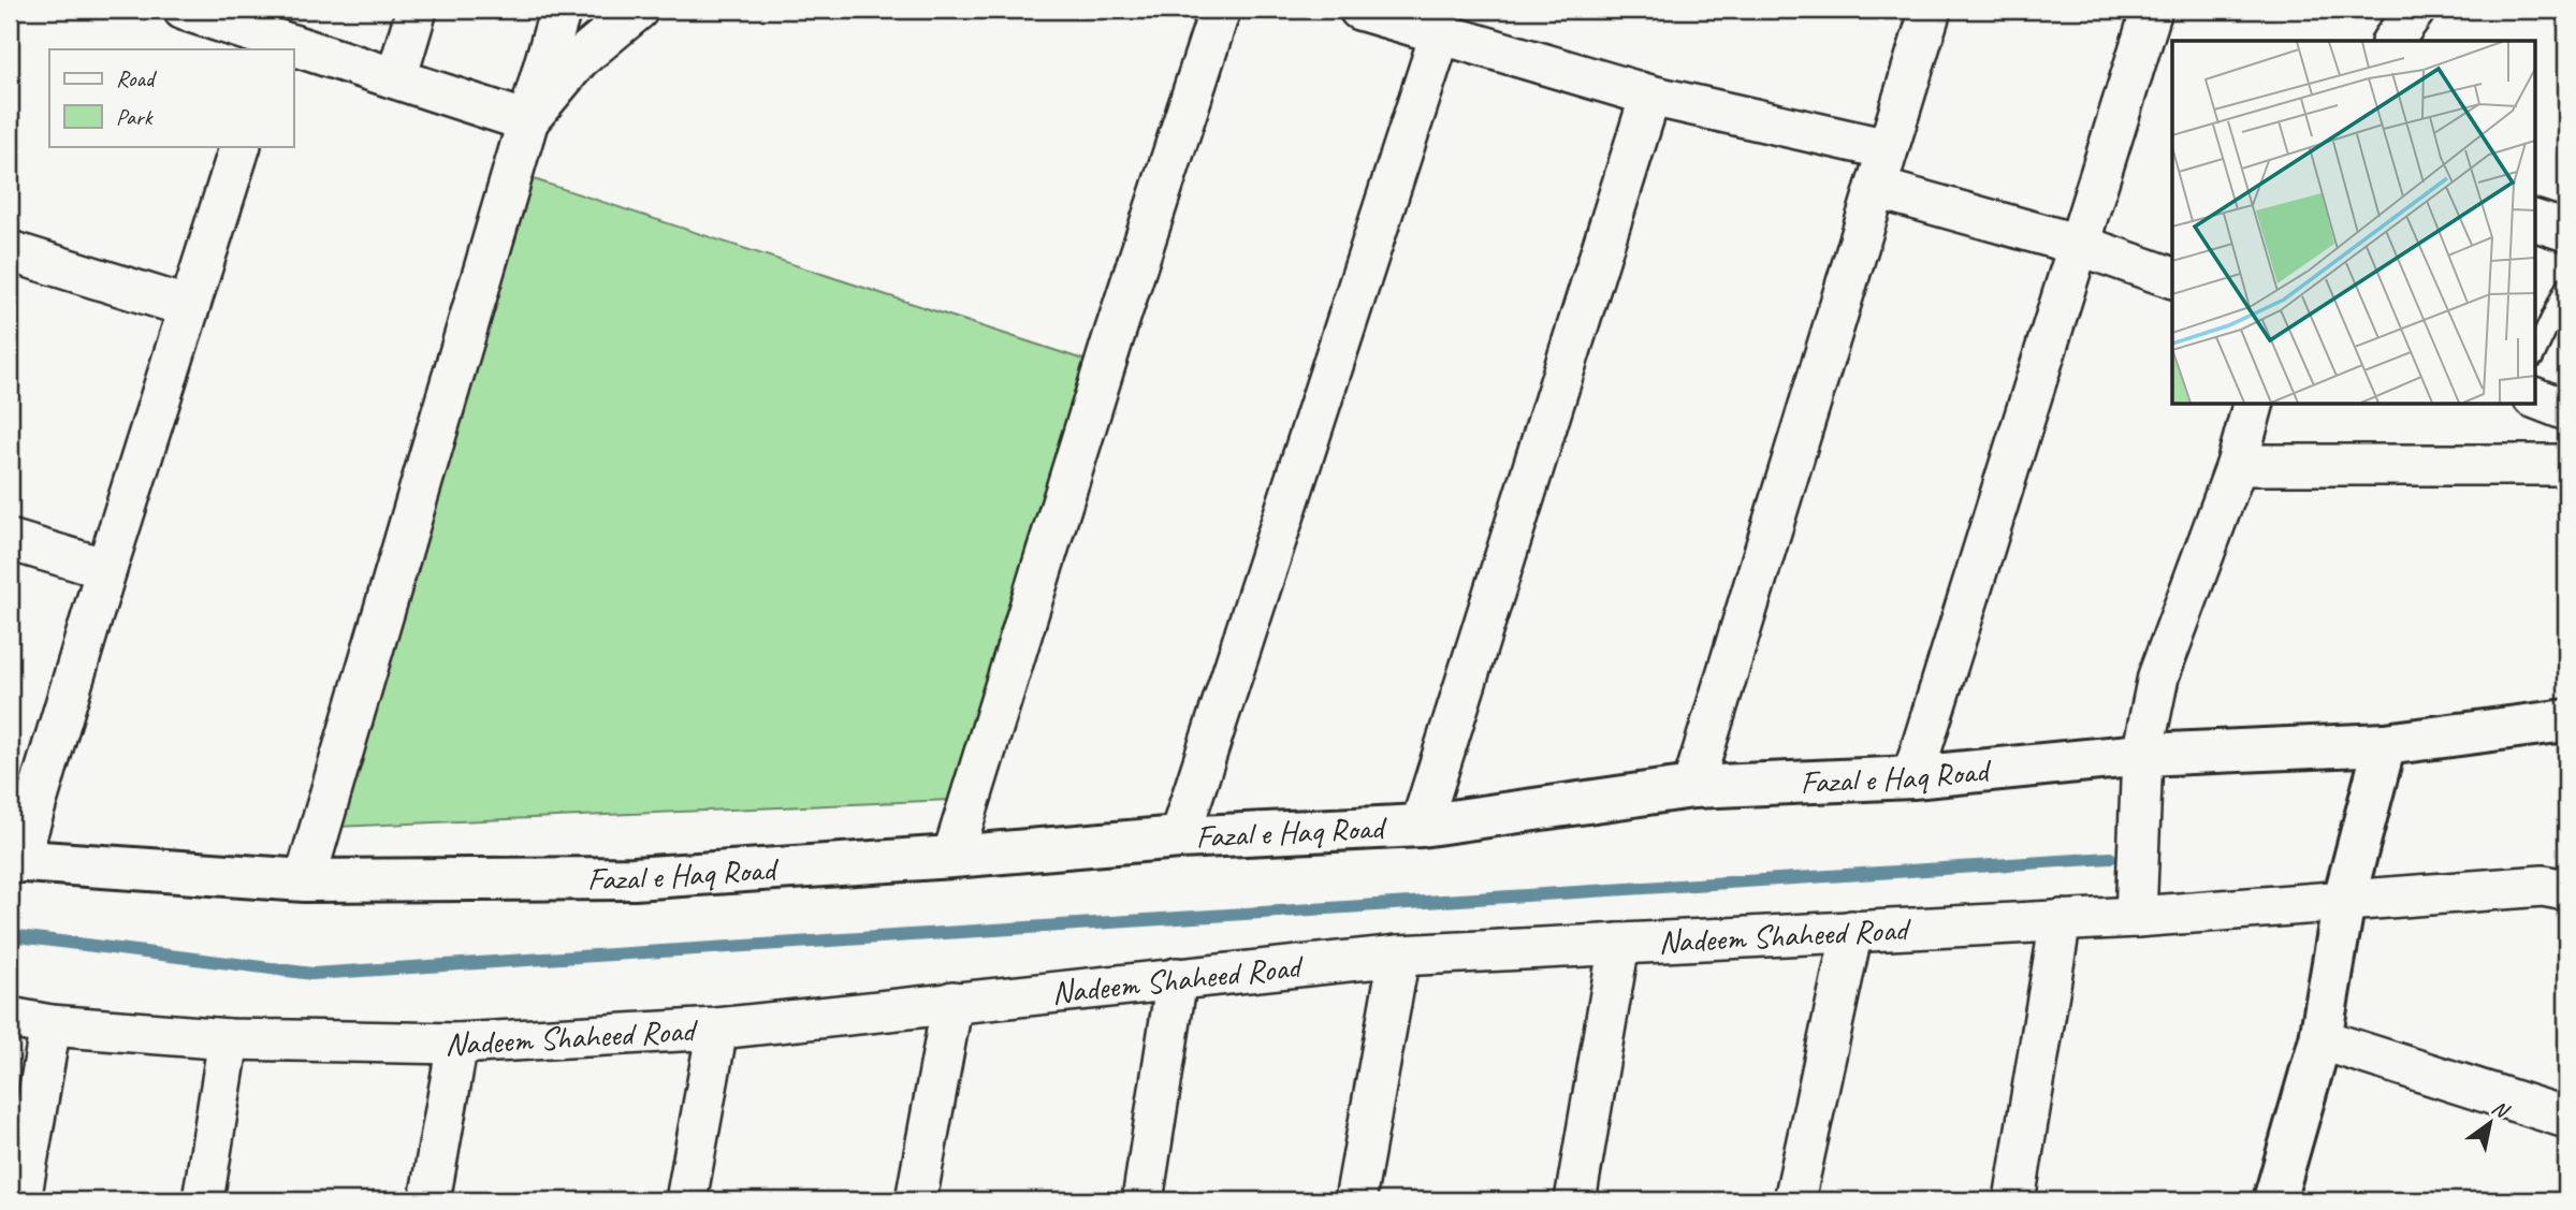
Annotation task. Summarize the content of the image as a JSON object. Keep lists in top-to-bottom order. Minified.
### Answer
{"streets":{"main road":["Fazal e Haq Road"],"street":["Nadeem Shaheed Road"]},"legend":["Road","Park"],"north":"top right"}
